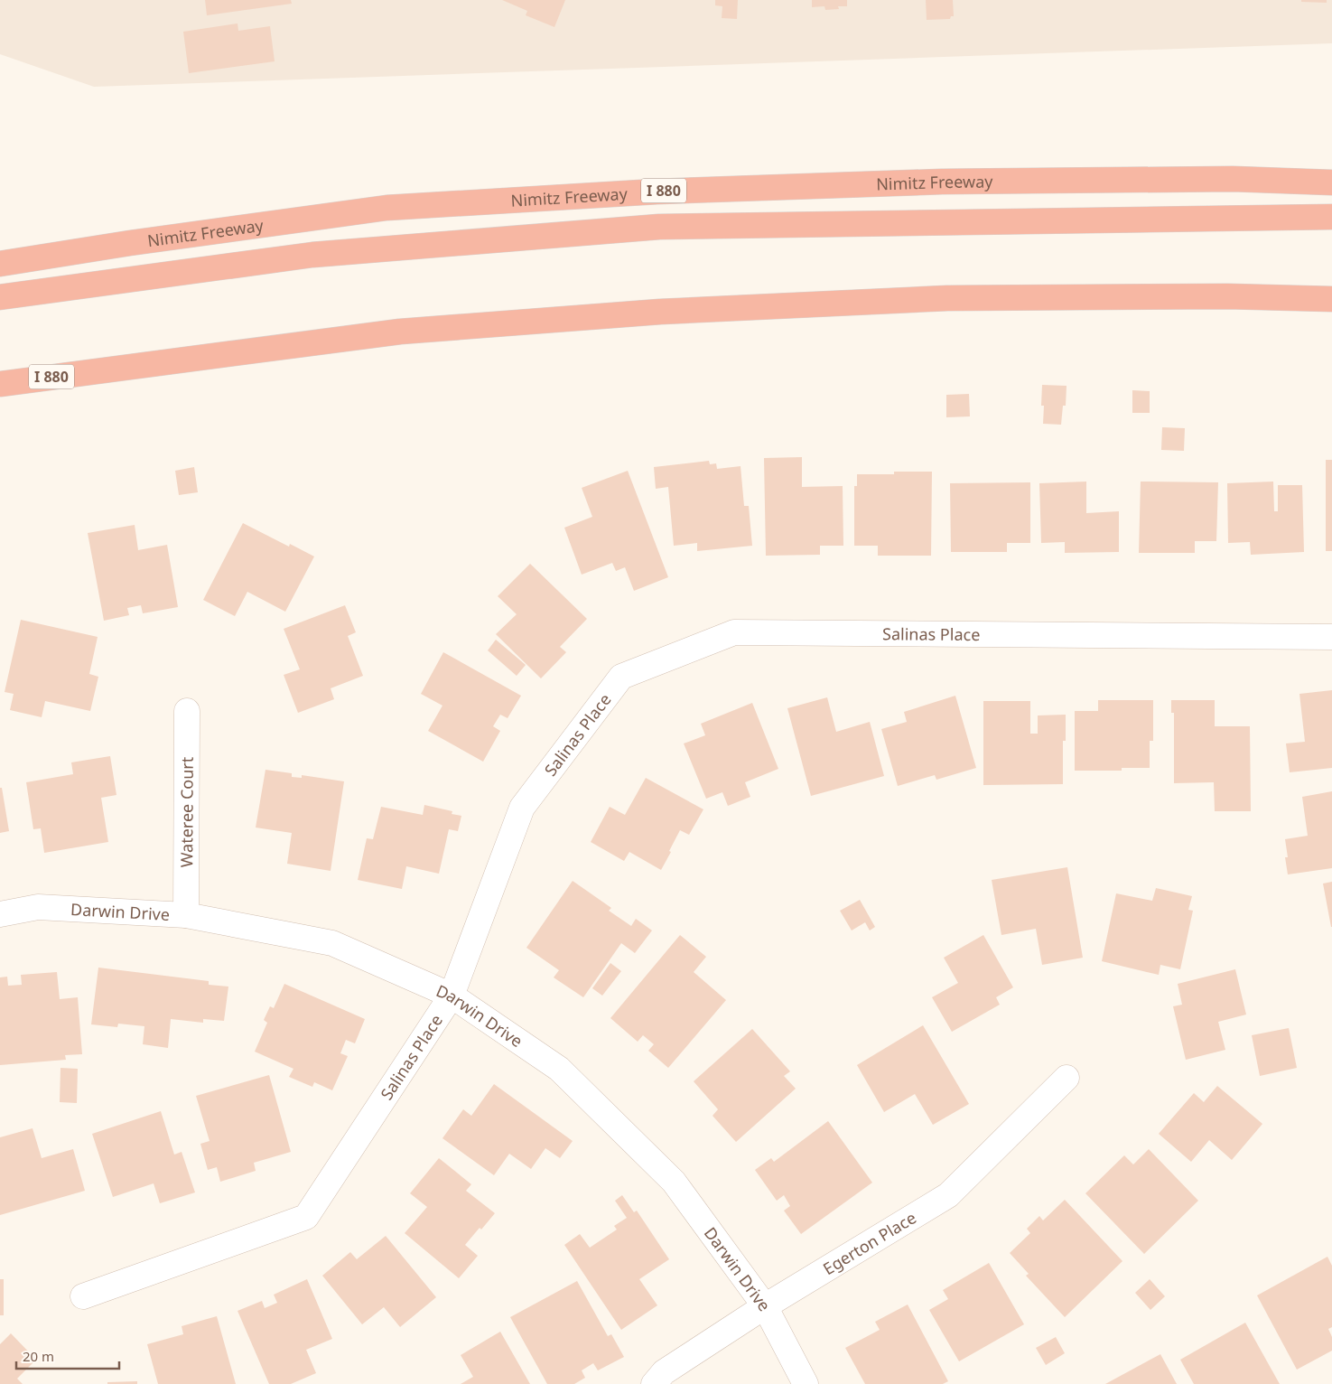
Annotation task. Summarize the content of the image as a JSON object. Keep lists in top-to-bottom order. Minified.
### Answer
{"streets":{"highway":["Nimitz Freeway","I 880"],"street":["Salinas Place","Wateree Court","Darwin Drive","Egerton Place"]},"crossings":[["Salinas Place","Darwin Drive"],["Wateree Court","Darwin Drive"],["Darwin Drive","Egerton Place"]],"scale_bar":"20 m"}
